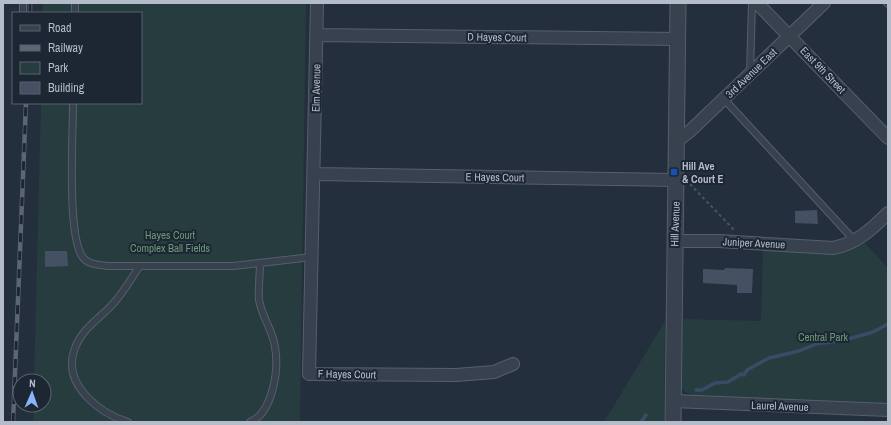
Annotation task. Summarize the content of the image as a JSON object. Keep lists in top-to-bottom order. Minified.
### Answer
{"streets":{"street":["D Hayes Court","East 9th Street","3rd Avenue East","Elm Avenue","E Hayes Court","Hill Avenue","Juniper Avenue","F Hayes Court","Laurel Avenue"]},"crossings":[["D Hayes Court","Elm Avenue"],["D Hayes Court","Hill Avenue"],["East 9th Street","3rd Avenue East"],["3rd Avenue East","Hill Avenue"],["Elm Avenue","E Hayes Court"],["Elm Avenue","F Hayes Court"],["E Hayes Court","Hill Avenue"],["E Hayes Court","F Hayes Court"],["Hill Avenue","Juniper Avenue"],["Hill Avenue","Laurel Avenue"]],"parks":["Hayes Court Complex Ball Fields","Central Park"],"places":{"transit":["Hill Ave & Court E"]},"legend":["Road","Railway","Park","Building"],"north":"top"}
